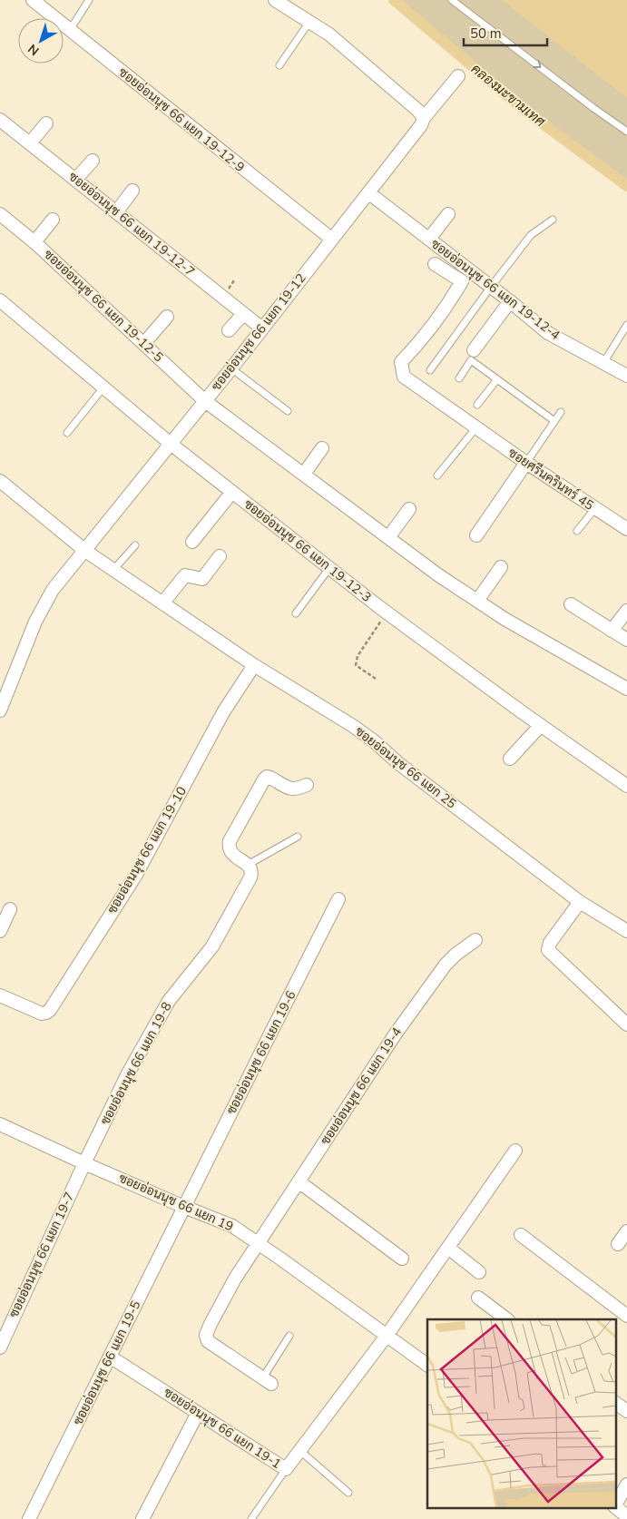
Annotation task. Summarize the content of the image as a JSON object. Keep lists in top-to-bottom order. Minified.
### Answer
{"streets":{"street":["ซอยอ่อนนุช 66 แยก 19-12-9","ซอยอ่อนนุช 66 แยก 19-12-7","ซอยอ่อนนุช 66 แยก 19-12-4","ซอยอ่อนนุช 66 แยก 19-12-5","ซอยอ่อนนุช 66 แยก 19-12","ซอยศรีนครินทร์ 45","ซอยอ่อนนุช 66 แยก 19-12-3","ซอยอ่อนนุช 66 แยก 25","ซอยอ่อนนุช 66 แยก 19-10","ซอยอ่อนนุช 66 แยก 19-6","ซอยอ่อนนุช 66 แยก 19-8","ซอยอ่อนนุช 66 แยก 19-4","ซอยอ่อนนุช 66 แยก 19","ซอยอ่อนนุช 66 แยก 19-7","ซอยอ่อนนุช 66 แยก 19-5","ซอยอ่อนนุช 66 แยก 19-1"]},"crossings":[["ซอยอ่อนนุช 66 แยก 19-12-9","ซอยอ่อนนุช 66 แยก 19-12"],["ซอยอ่อนนุช 66 แยก 19-12-7","ซอยอ่อนนุช 66 แยก 19-12"],["ซอยอ่อนนุช 66 แยก 19-12-4","ซอยอ่อนนุช 66 แยก 19-12"],["ซอยอ่อนนุช 66 แยก 19-12-5","ซอยอ่อนนุช 66 แยก 19-12"],["ซอยอ่อนนุช 66 แยก 19-12","ซอยอ่อนนุช 66 แยก 19-12-3"],["ซอยอ่อนนุช 66 แยก 19-12","ซอยอ่อนนุช 66 แยก 25"],["ซอยอ่อนนุช 66 แยก 25","ซอยอ่อนนุช 66 แยก 19-10"],["ซอยอ่อนนุช 66 แยก 19-6","ซอยอ่อนนุช 66 แยก 19"],["ซอยอ่อนนุช 66 แยก 19-6","ซอยอ่อนนุช 66 แยก 19-5"],["ซอยอ่อนนุช 66 แยก 19-8","ซอยอ่อนนุช 66 แยก 19"],["ซอยอ่อนนุช 66 แยก 19-8","ซอยอ่อนนุช 66 แยก 19-7"],["ซอยอ่อนนุช 66 แยก 19-4","ซอยอ่อนนุช 66 แยก 19"],["ซอยอ่อนนุช 66 แยก 19","ซอยอ่อนนุช 66 แยก 19-7"],["ซอยอ่อนนุช 66 แยก 19","ซอยอ่อนนุช 66 แยก 19-5"],["ซอยอ่อนนุช 66 แยก 19","ซอยอ่อนนุช 66 แยก 19-1"],["ซอยอ่อนนุช 66 แยก 19-5","ซอยอ่อนนุช 66 แยก 19-1"]],"water":["คลองมะขามเทศ"],"scale_bar":"50 m","north":"bottom left"}
